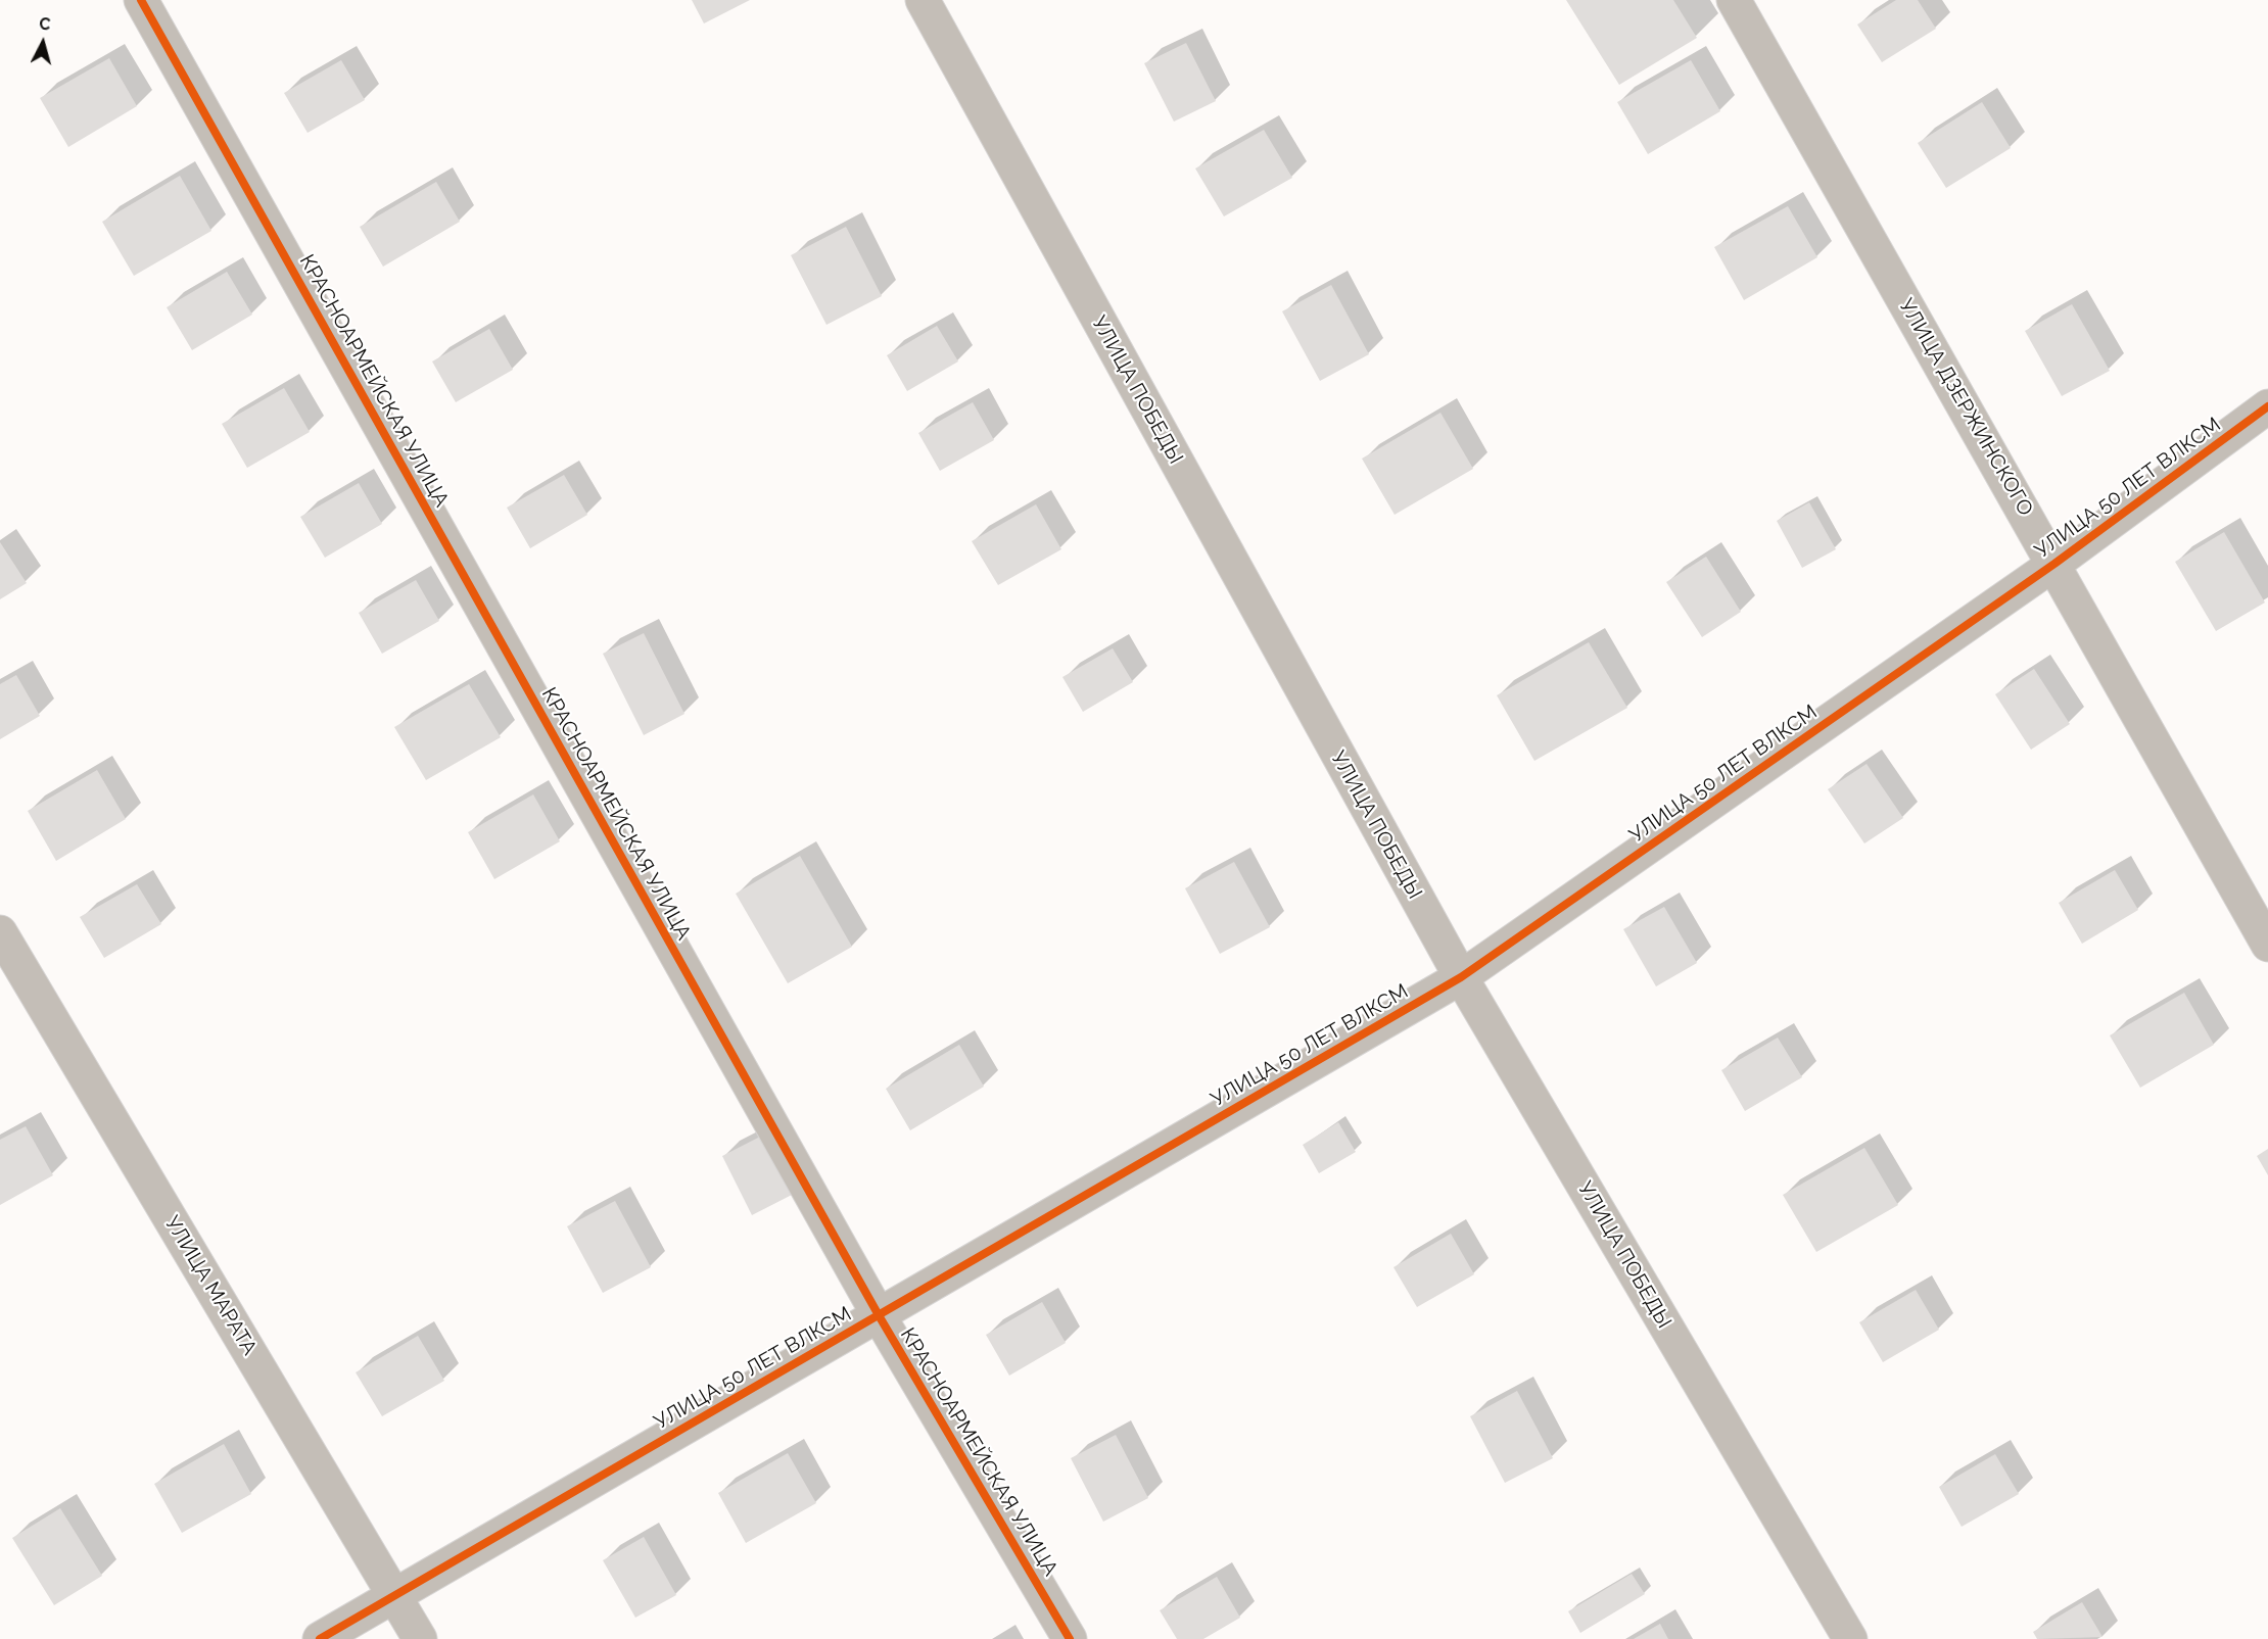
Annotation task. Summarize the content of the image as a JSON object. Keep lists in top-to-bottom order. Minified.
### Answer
{"streets":{"street":["КРАСНОАРМЕЙСКАЯ УЛИЦА","УЛИЦА ПОБЕДЫ","УЛИЦА ДЗЕРЖИНСКОГО","УЛИЦА 50 ЛЕТ ВЛКСМ","УЛИЦА МАРАТА"]},"crossings":[["КРАСНОАРМЕЙСКАЯ УЛИЦА","УЛИЦА 50 ЛЕТ ВЛКСМ"],["УЛИЦА ПОБЕДЫ","УЛИЦА 50 ЛЕТ ВЛКСМ"],["УЛИЦА ДЗЕРЖИНСКОГО","УЛИЦА 50 ЛЕТ ВЛКСМ"],["УЛИЦА 50 ЛЕТ ВЛКСМ","УЛИЦА МАРАТА"]],"north":"top"}
